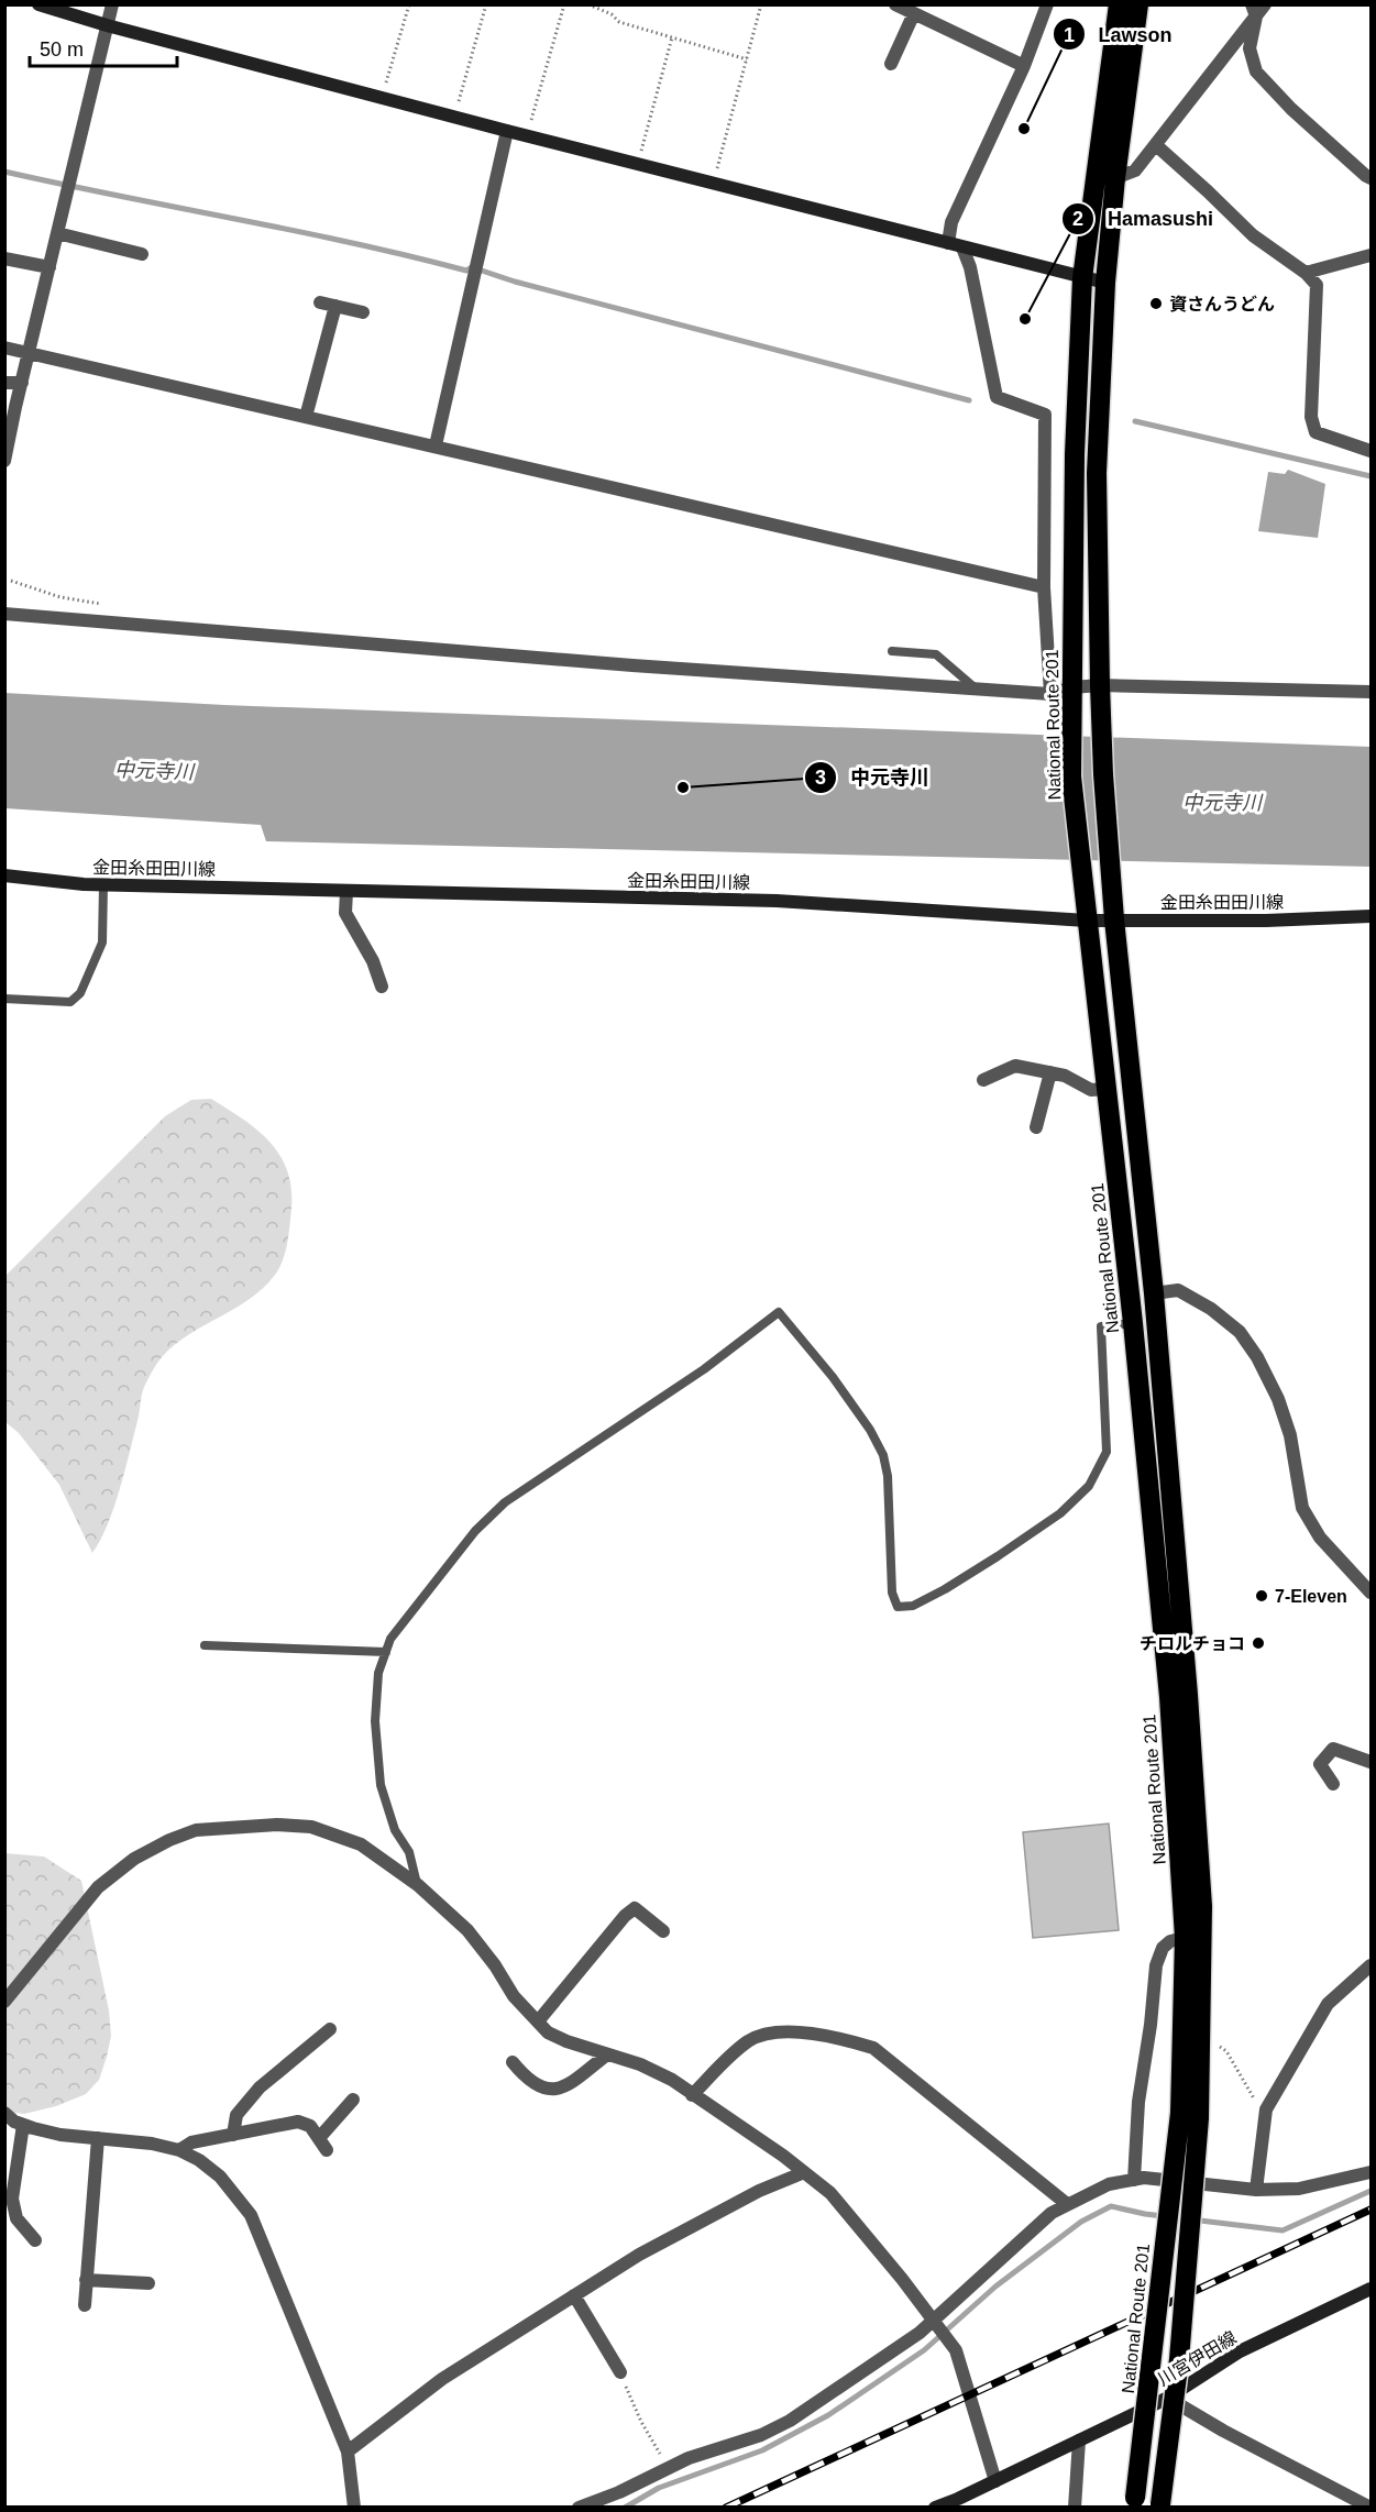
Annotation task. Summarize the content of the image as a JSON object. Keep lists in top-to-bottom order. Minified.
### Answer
{"streets":{"highway":["National Route 201"],"main road":["金田糸田田川線","川宮伊田線"]},"crossings":[["National Route 201","金田糸田田川線"]],"water":["中元寺川"],"places":["Lawson","資さんうどん","Hamasushi","中元寺川","7-Eleven","チロルチョコ"],"scale_bar":"50 m"}
